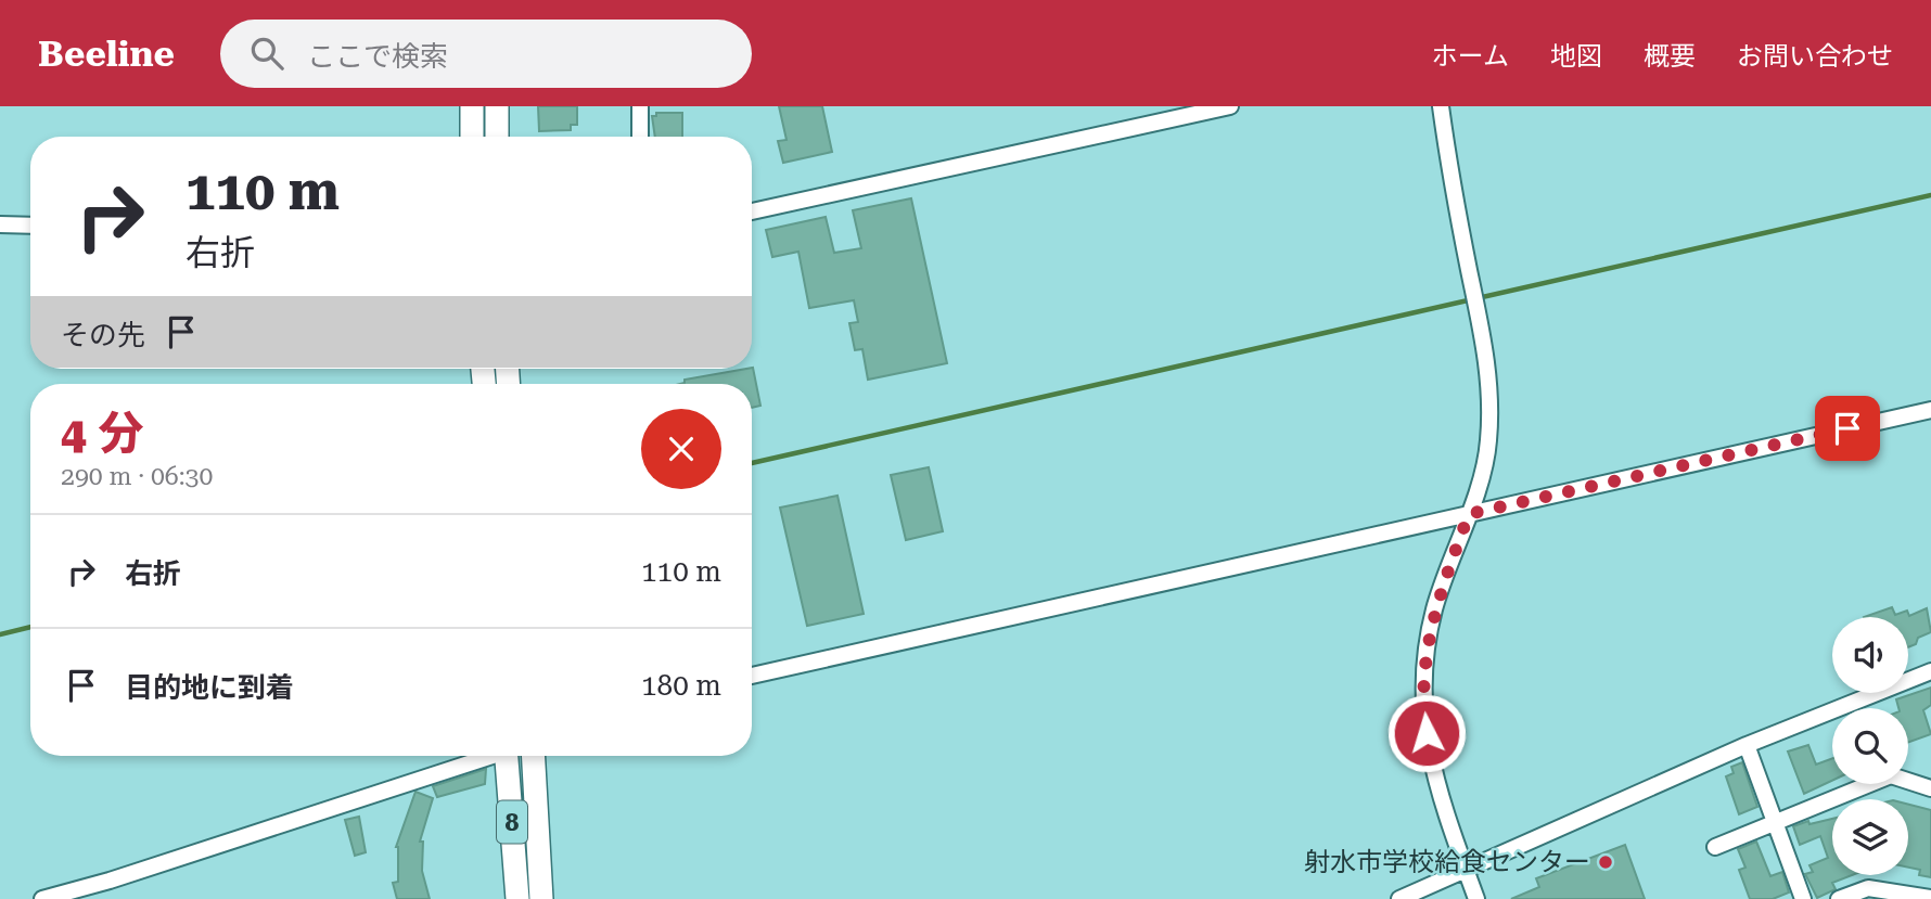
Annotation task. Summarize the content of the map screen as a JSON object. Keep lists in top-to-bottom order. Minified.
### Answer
{"streets":{"highway":["8"]},"places":["射水市学校給食センター"],"page":{"header":"Beeline","search":"ここで検索","nav":["ホーム","地図","概要","お問い合わせ"],"turn":["110 m","右折"],"then":"その先","heading":["4 分","290 m · 06:30"],"list":[{"name":"右折","value":"110 m"},{"name":"目的地に到着","value":"180 m"}]}}
